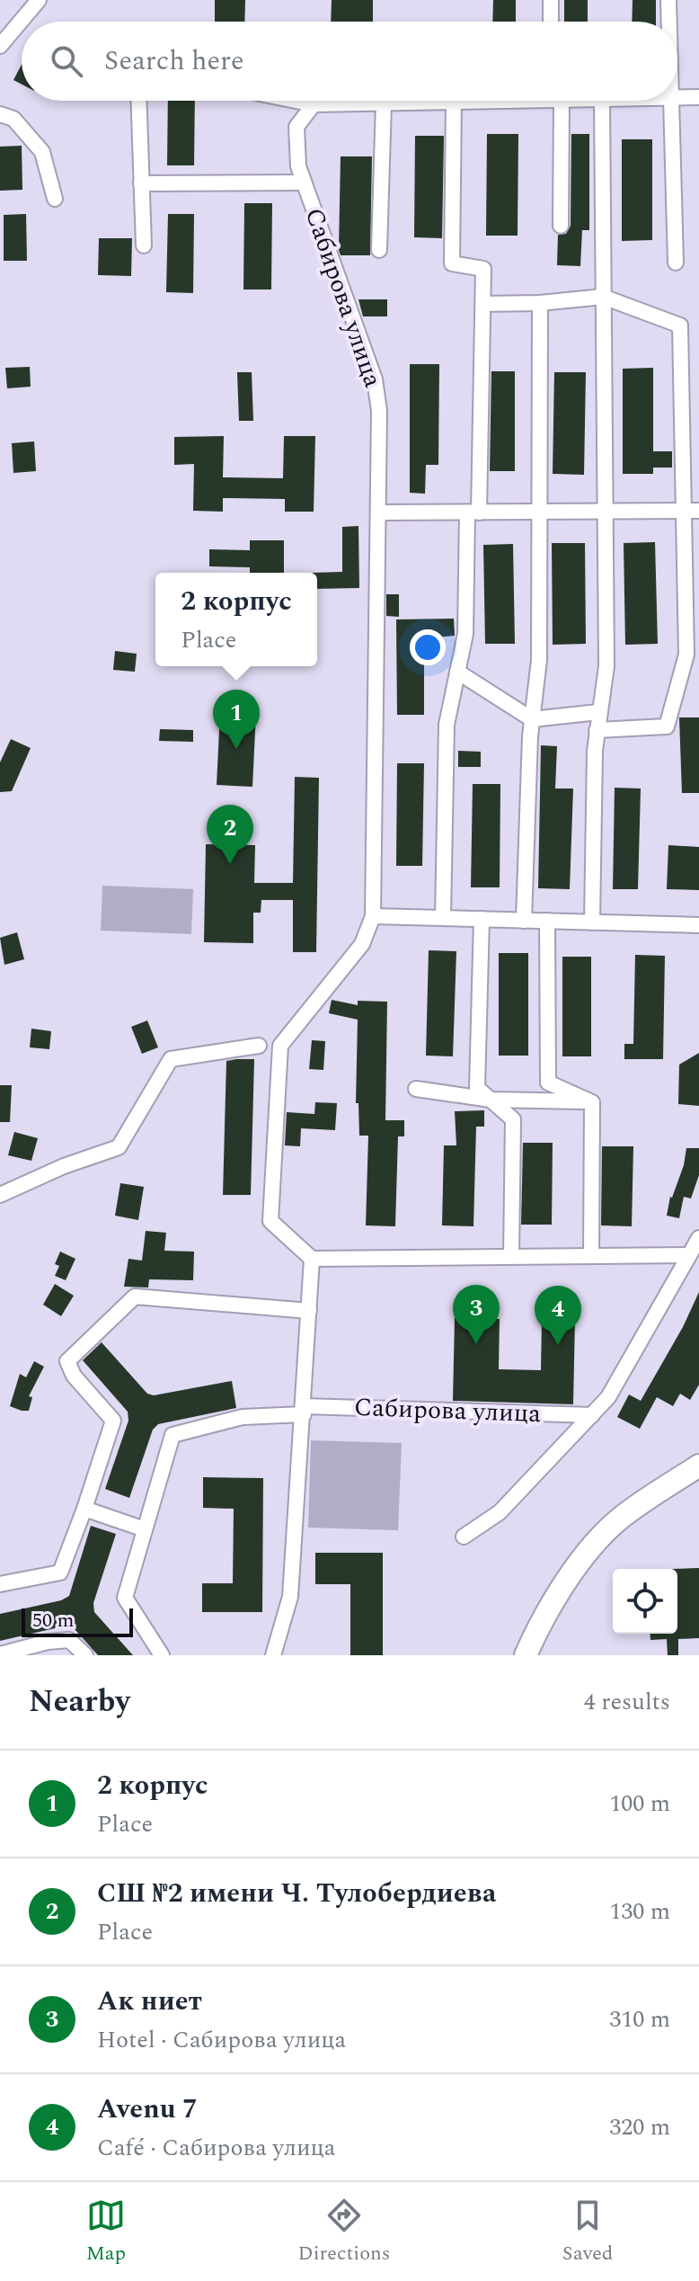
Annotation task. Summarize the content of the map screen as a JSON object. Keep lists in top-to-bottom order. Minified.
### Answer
{"streets":{"street":["Сабирова улица"]},"scale_bar":"50 m","page":{"search":"Search here","popup":["2 корпус","Place"],"pins":["1","2","3","4"],"scale":"50 m","heading":["Nearby","4 results"],"list":[{"mark":"1","name":"2 корпус","note":"Place","value":"100 m"},{"mark":"2","name":"СШ №2 имени Ч. Тулобердиева","note":"Place","value":"130 m"},{"mark":"3","name":"Ак ниет","note":"Hotel · Сабирова улица","value":"310 m"},{"mark":"4","name":"Avenu 7","note":"Café · Сабирова улица","value":"320 m"}],"nav":["Map","Directions","Saved"]}}
